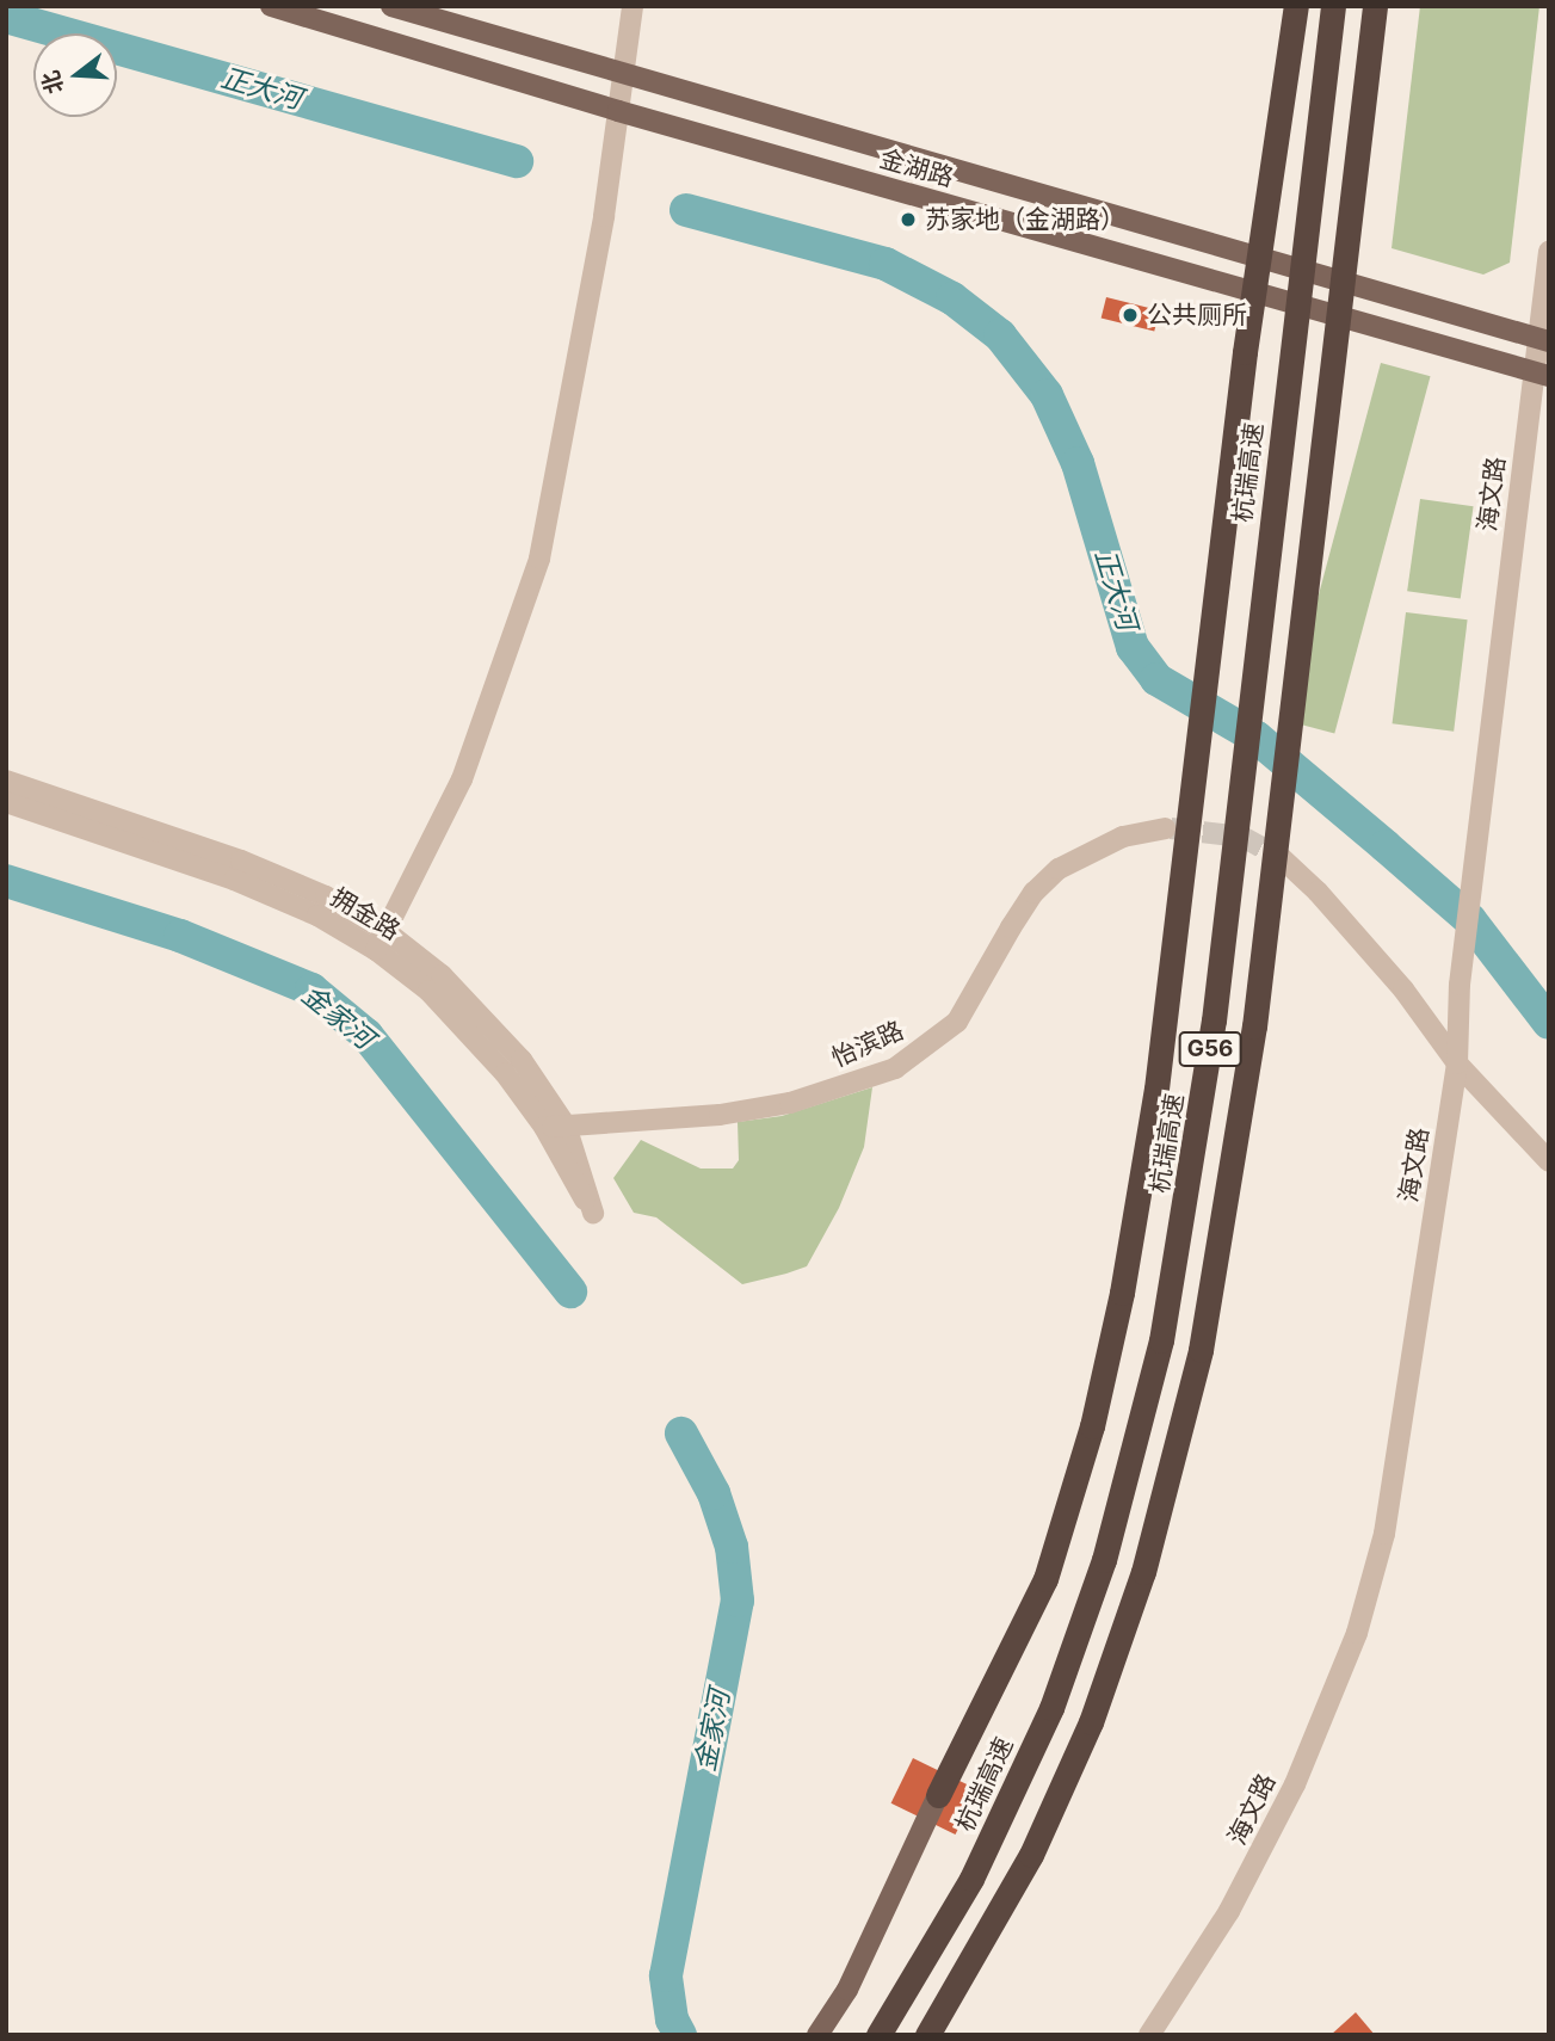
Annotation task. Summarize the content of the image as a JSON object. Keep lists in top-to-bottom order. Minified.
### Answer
{"streets":{"highway":["杭瑞高速","G56"],"main road":["金湖路"],"street":["海文路","拥金路","怡滨路"]},"crossings":[["金湖路","海文路"],["拥金路","怡滨路"]],"water":["正大河","金家河"],"places":["苏家地（金湖路）","公共厕所"],"north":"left"}
